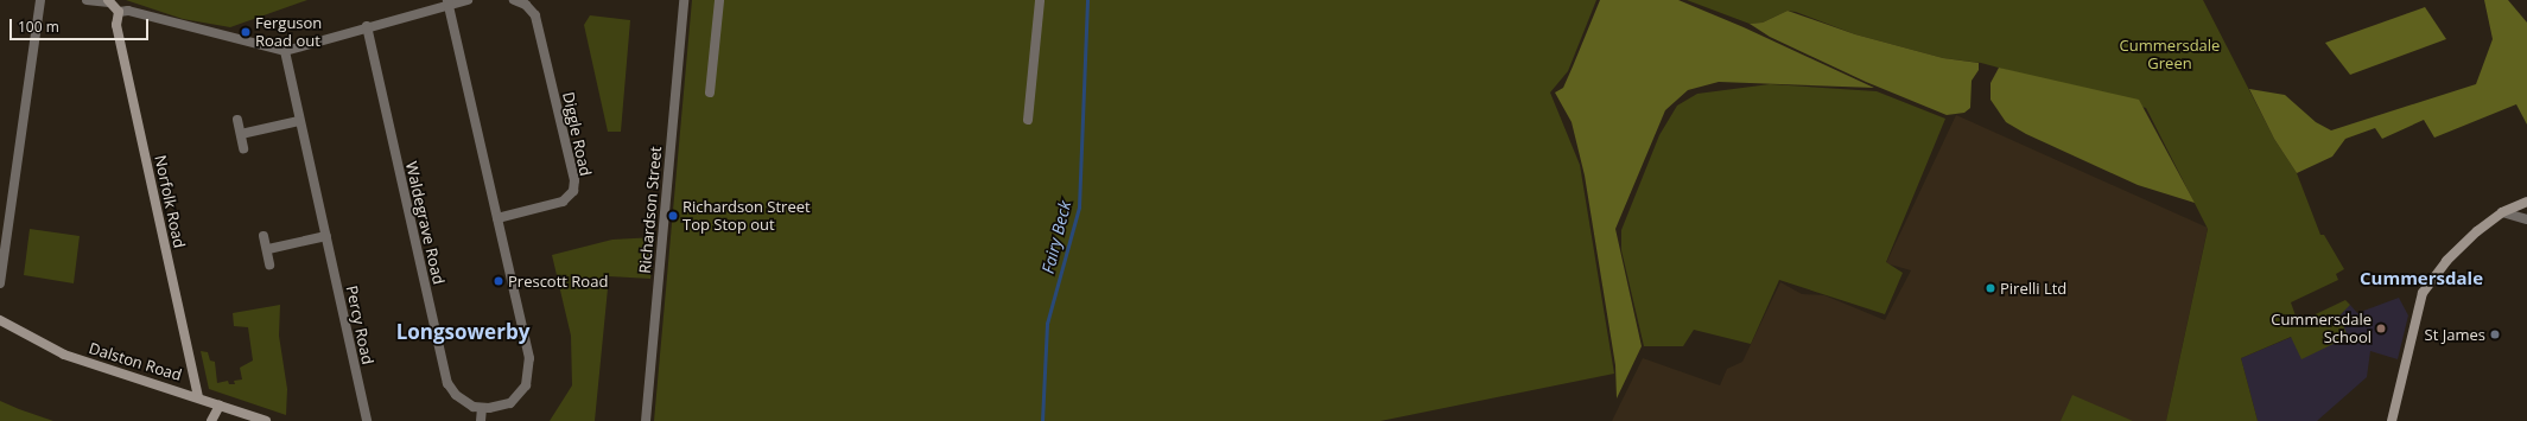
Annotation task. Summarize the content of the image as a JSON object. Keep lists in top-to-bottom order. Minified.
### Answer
{"streets":{"street":["Diggle Road","Norfolk Road","Richardson Street","Waldegrave Road","Percy Road","Dalston Road"]},"crossings":[["Norfolk Road","Dalston Road"]],"districts":["Cummersdale","Longsowerby"],"water":["Fairy Beck"],"parks":["Cummersdale Green"],"places":["Ferguson Road out","Richardson Street Top Stop out","Prescott Road","Pirelli Ltd","Cummersdale School","St James"],"scale_bar":"100 m"}
